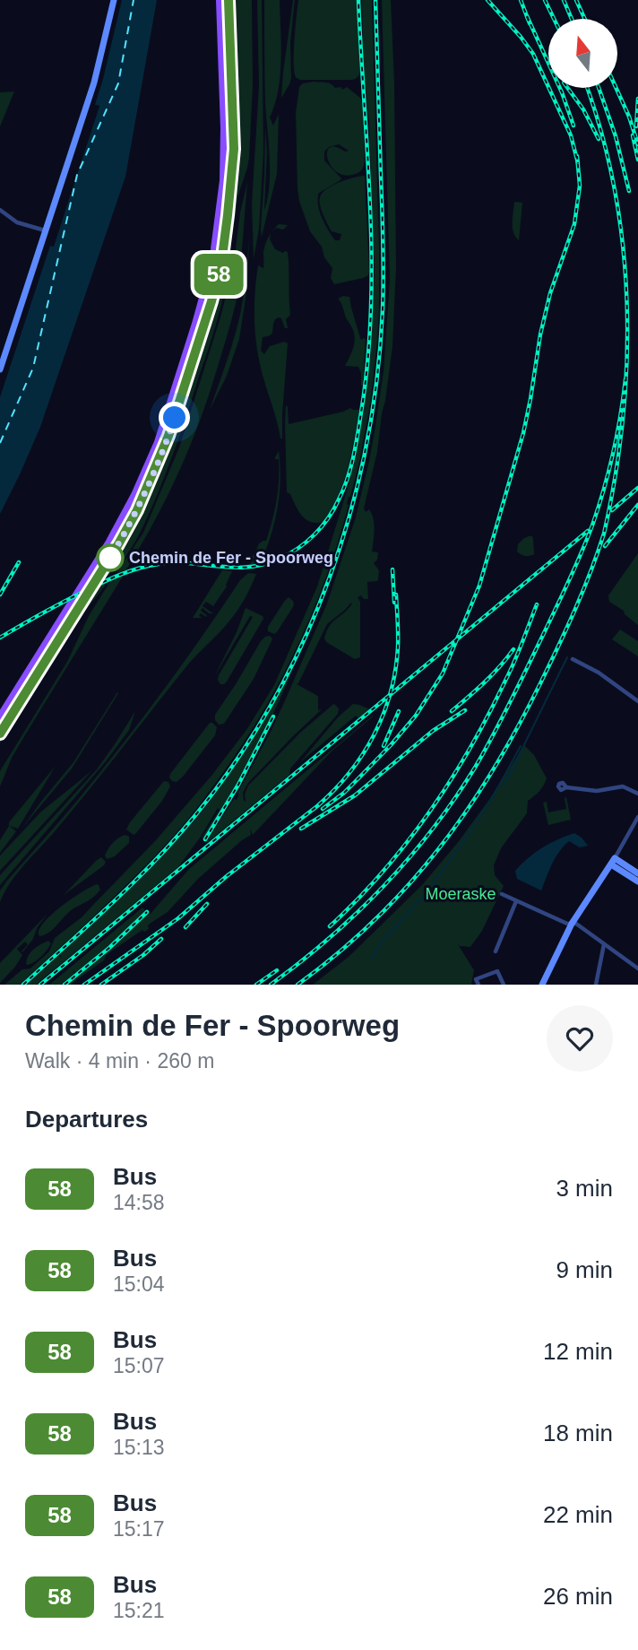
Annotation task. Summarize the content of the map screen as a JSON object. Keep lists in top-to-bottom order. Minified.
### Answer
{"parks":["Moeraske"],"places":["Chemin de Fer - Spoorweg"],"lines":["bus line 58"],"north":"top","page":{"on_map":"58","heading":[["Chemin de Fer - Spoorweg","Walk · 4 min · 260 m"],"Departures"],"list":[{"mark":"58","name":"Bus","note":"14:58","value":"3 min"},{"mark":"58","name":"Bus","note":"15:04","value":"9 min"},{"mark":"58","name":"Bus","note":"15:07","value":"12 min"},{"mark":"58","name":"Bus","note":"15:13","value":"18 min"},{"mark":"58","name":"Bus","note":"15:17","value":"22 min"},{"mark":"58","name":"Bus","note":"15:21","value":"26 min"}]}}
